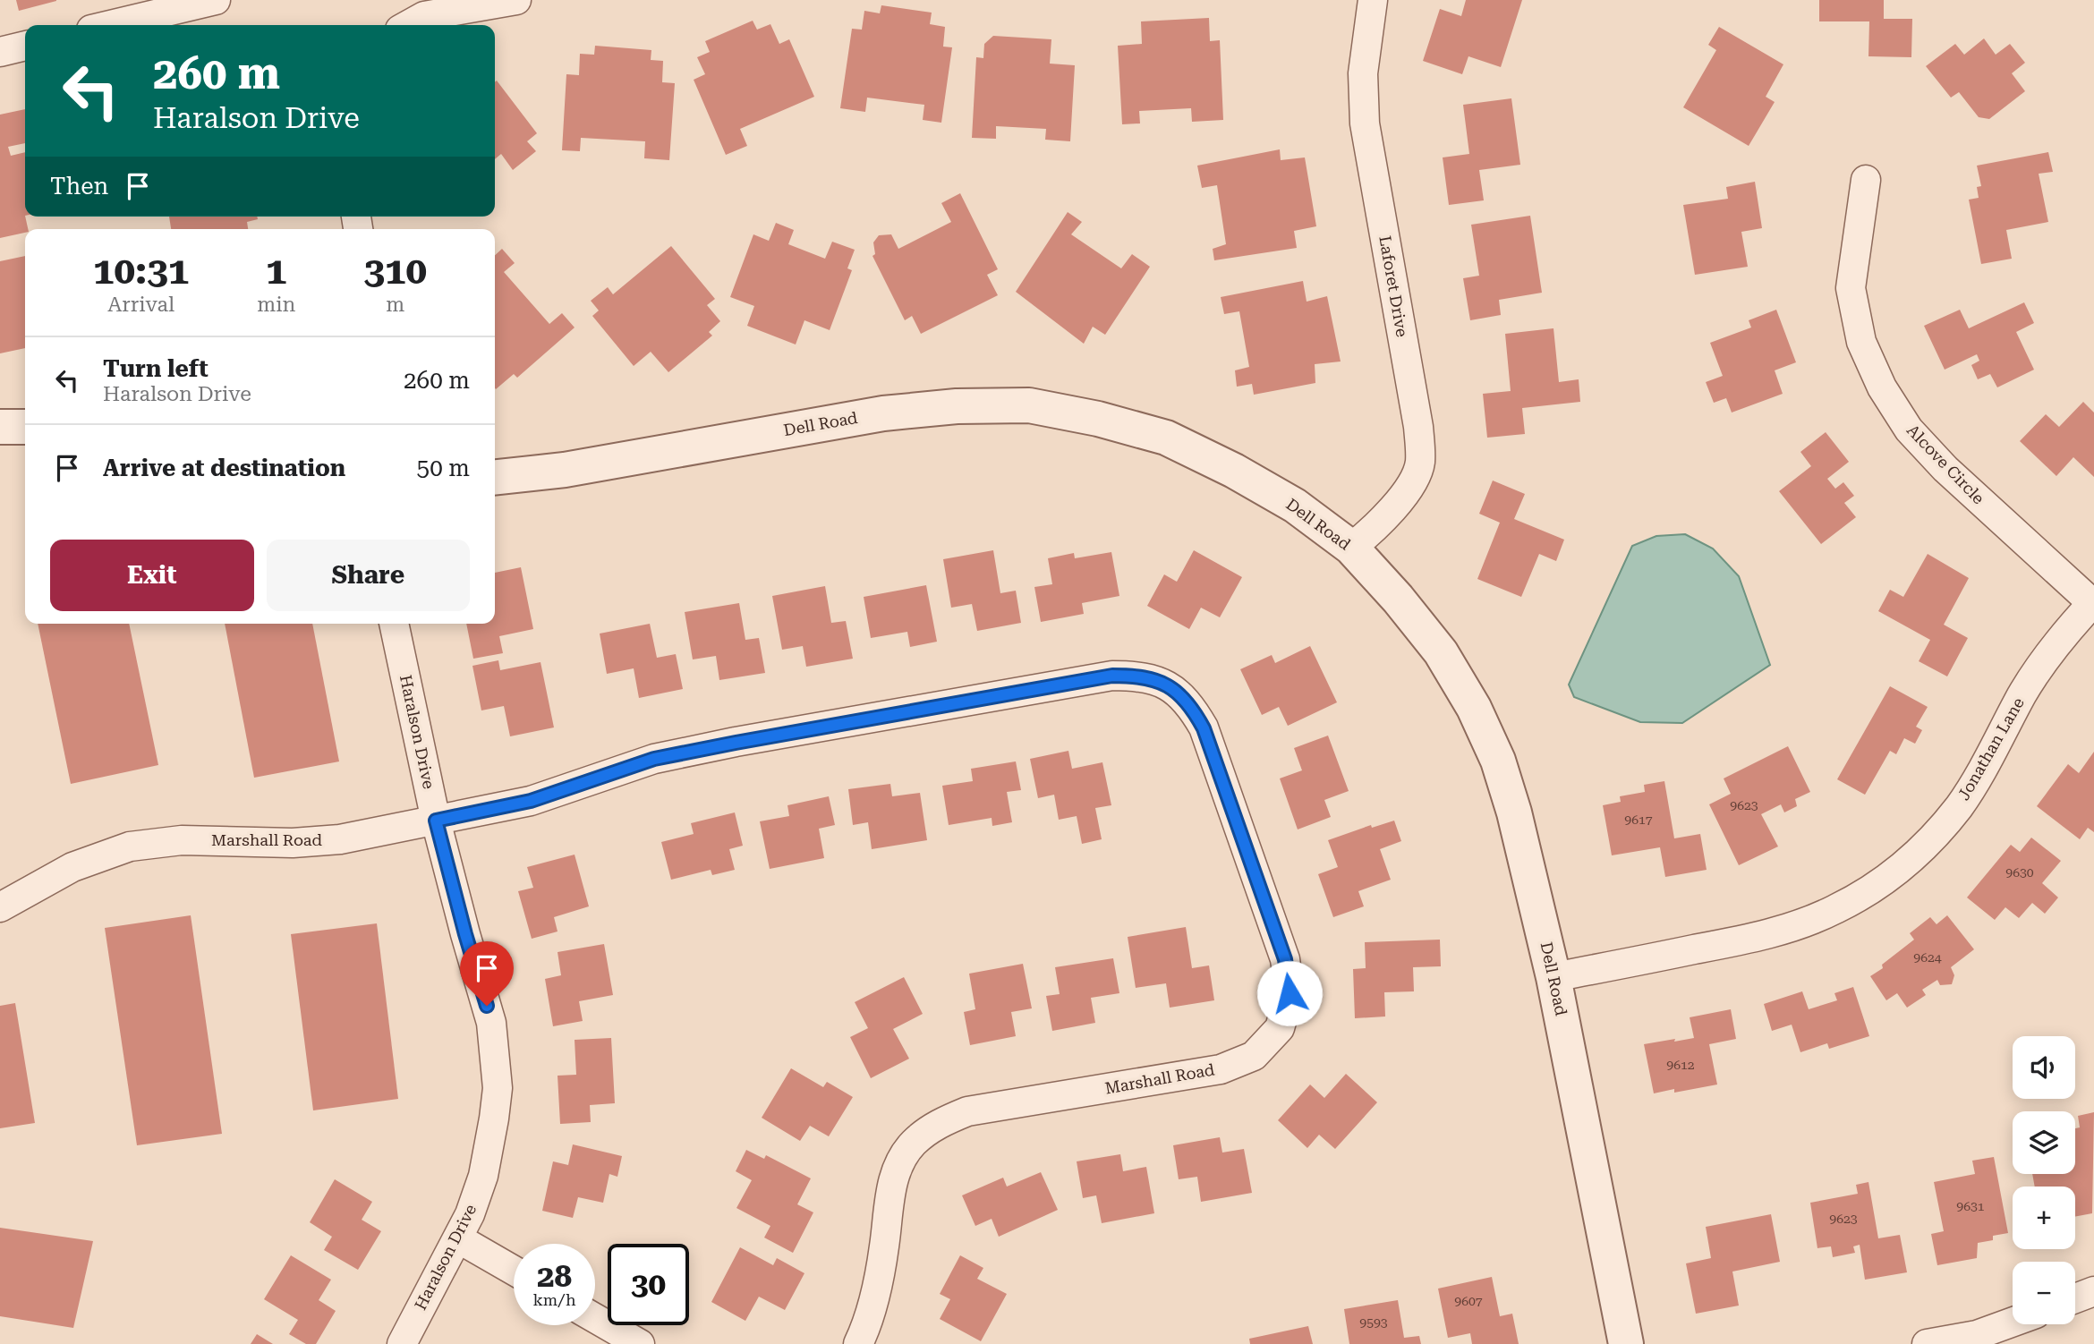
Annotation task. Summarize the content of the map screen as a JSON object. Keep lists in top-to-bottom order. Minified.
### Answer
{"streets":{"street":["Laforet Drive","Dell Road","Alcove Circle","Haralson Drive","Jonathan Lane","Marshall Road"]},"crossings":[["Laforet Drive","Dell Road"],["Dell Road","Jonathan Lane"],["Alcove Circle","Jonathan Lane"],["Haralson Drive","Marshall Road"]],"house_numbers":["9623","9617","9630","9624","9612","9631","9623","9607","9593"],"page":{"turn":["260 m","Haralson Drive"],"then":"Then","eta":["10:31","Arrival","1","min","310","m"],"list":[{"name":"Turn left","note":"Haralson Drive","value":"260 m"},{"name":"Arrive at destination","value":"50 m"}],"buttons":["Exit","Share"],"map_buttons":["+","−"],"speed":"28 km/h","limit":"30"}}
